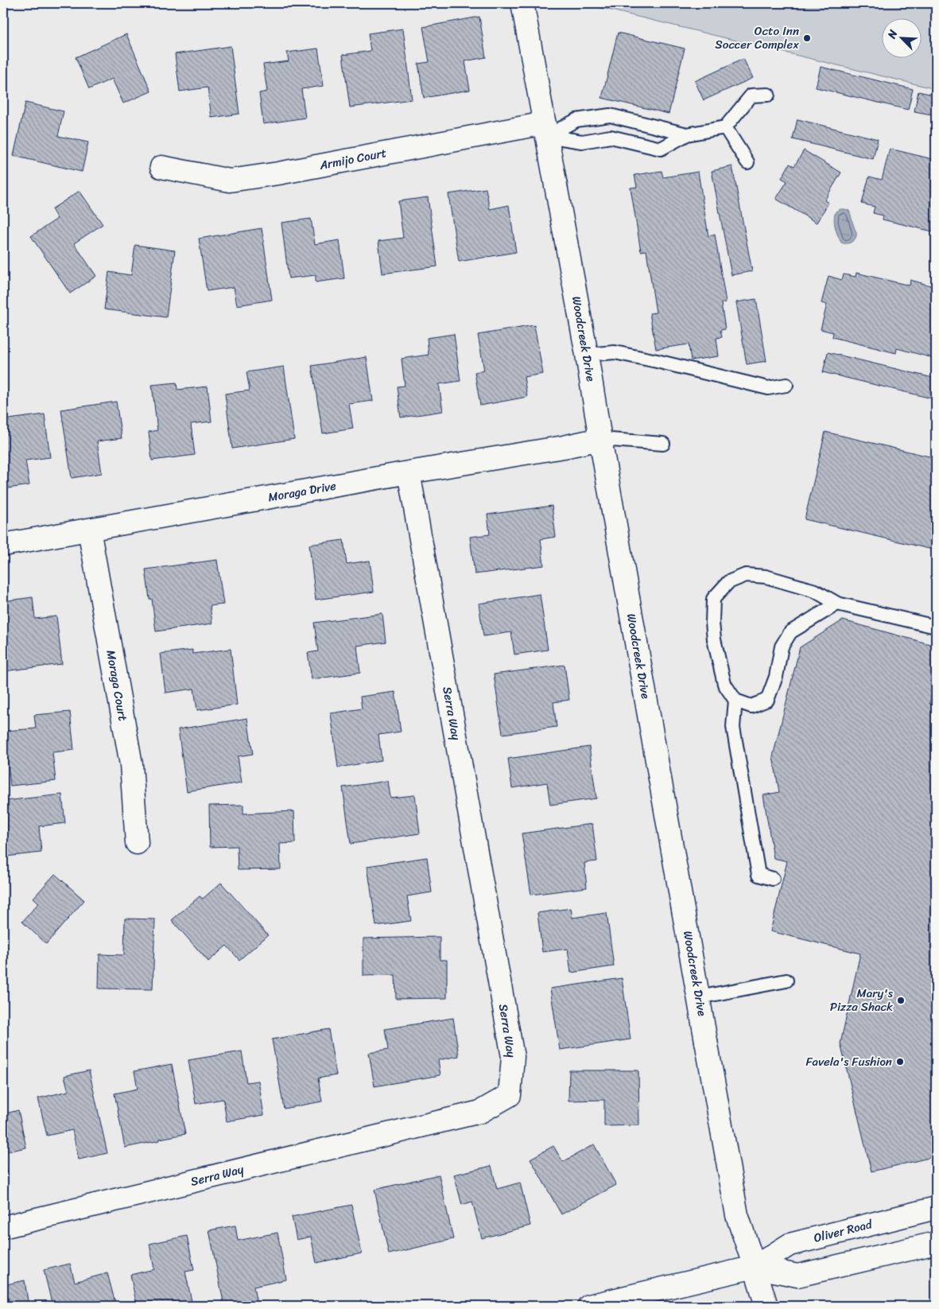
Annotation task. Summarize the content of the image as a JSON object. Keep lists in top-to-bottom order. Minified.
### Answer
{"streets":{"street":["Armijo Court","Woodcreek Drive","Moraga Drive","Moraga Court","Serra Way","Oliver Road"]},"crossings":[["Armijo Court","Woodcreek Drive"],["Woodcreek Drive","Moraga Drive"],["Woodcreek Drive","Oliver Road"],["Moraga Drive","Moraga Court"],["Moraga Drive","Serra Way"]],"places":["Octo Inn Soccer Complex","Mary's Pizza Shack","Favela's Fushion"],"north":"top left"}
